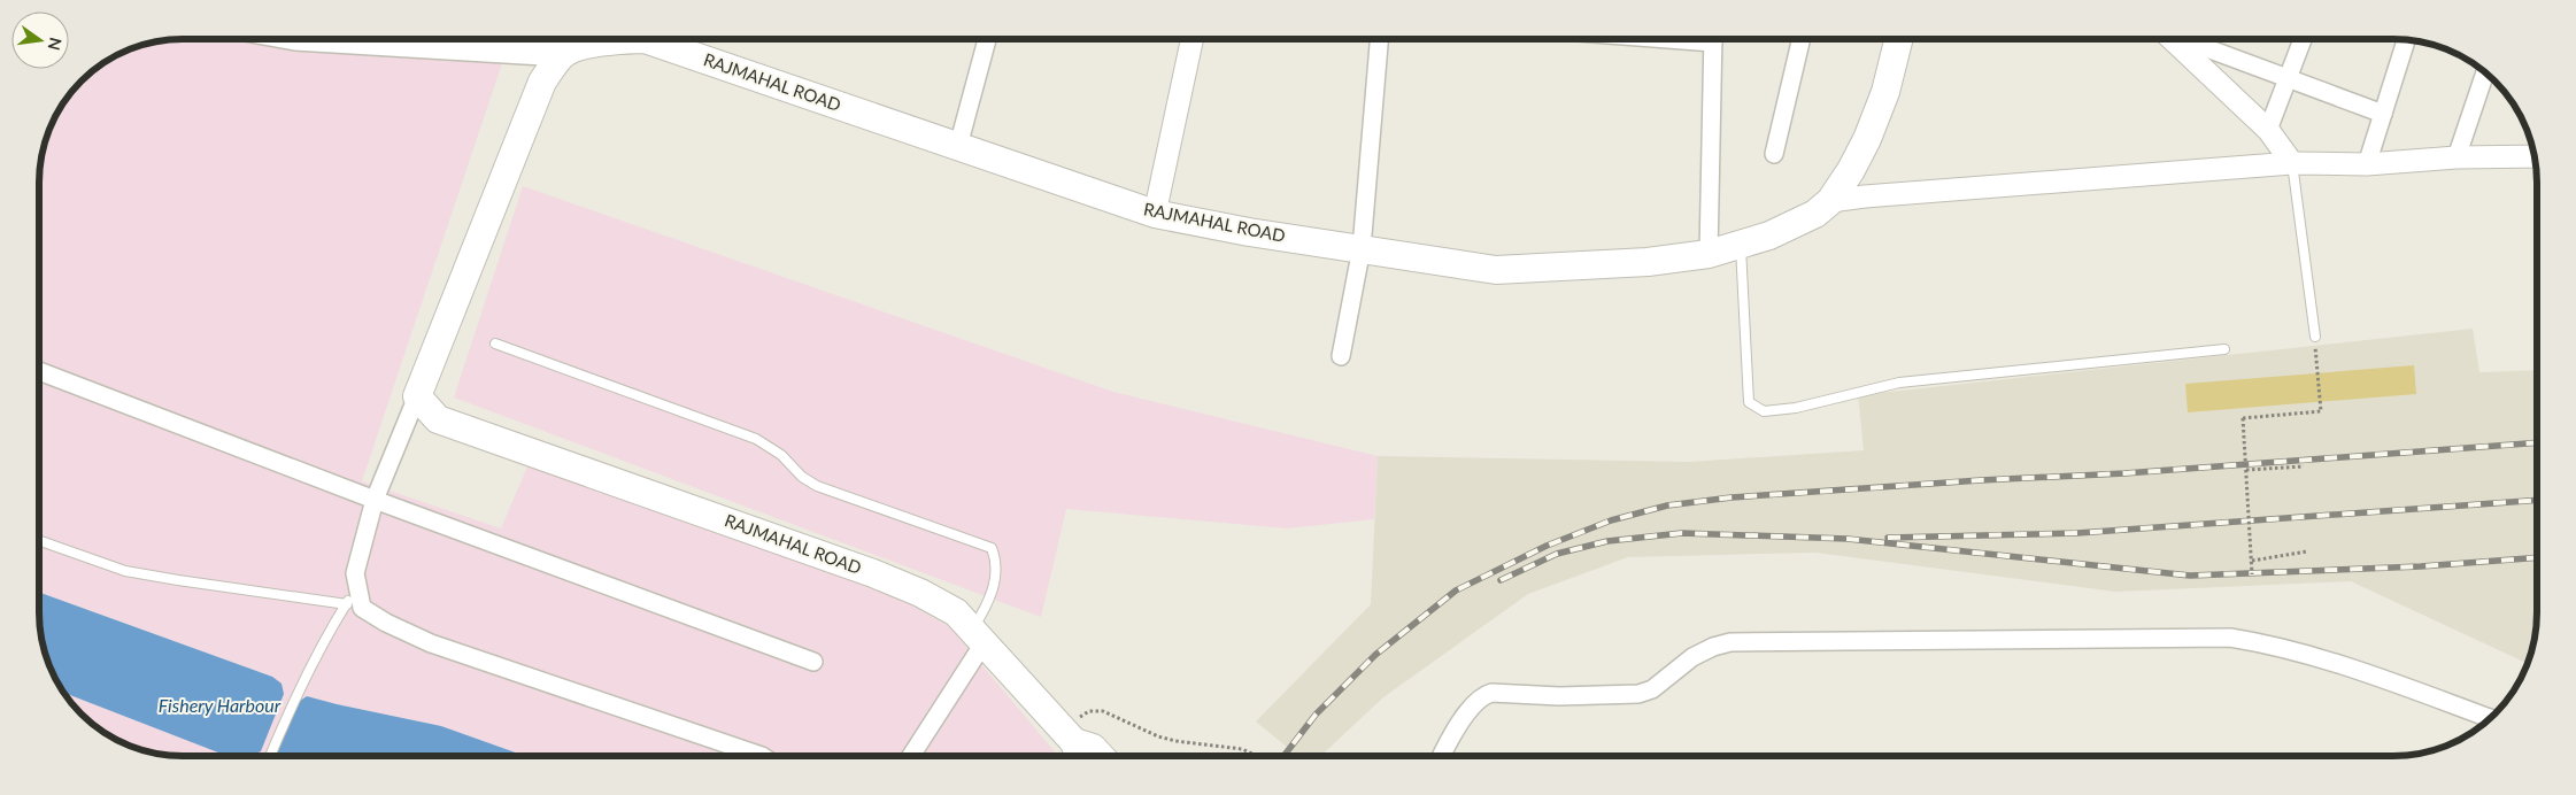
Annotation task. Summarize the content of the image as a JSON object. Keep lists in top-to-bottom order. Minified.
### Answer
{"streets":{"main road":["RAJMAHAL ROAD"]},"water":["Fishery Harbour"],"north":"right"}
